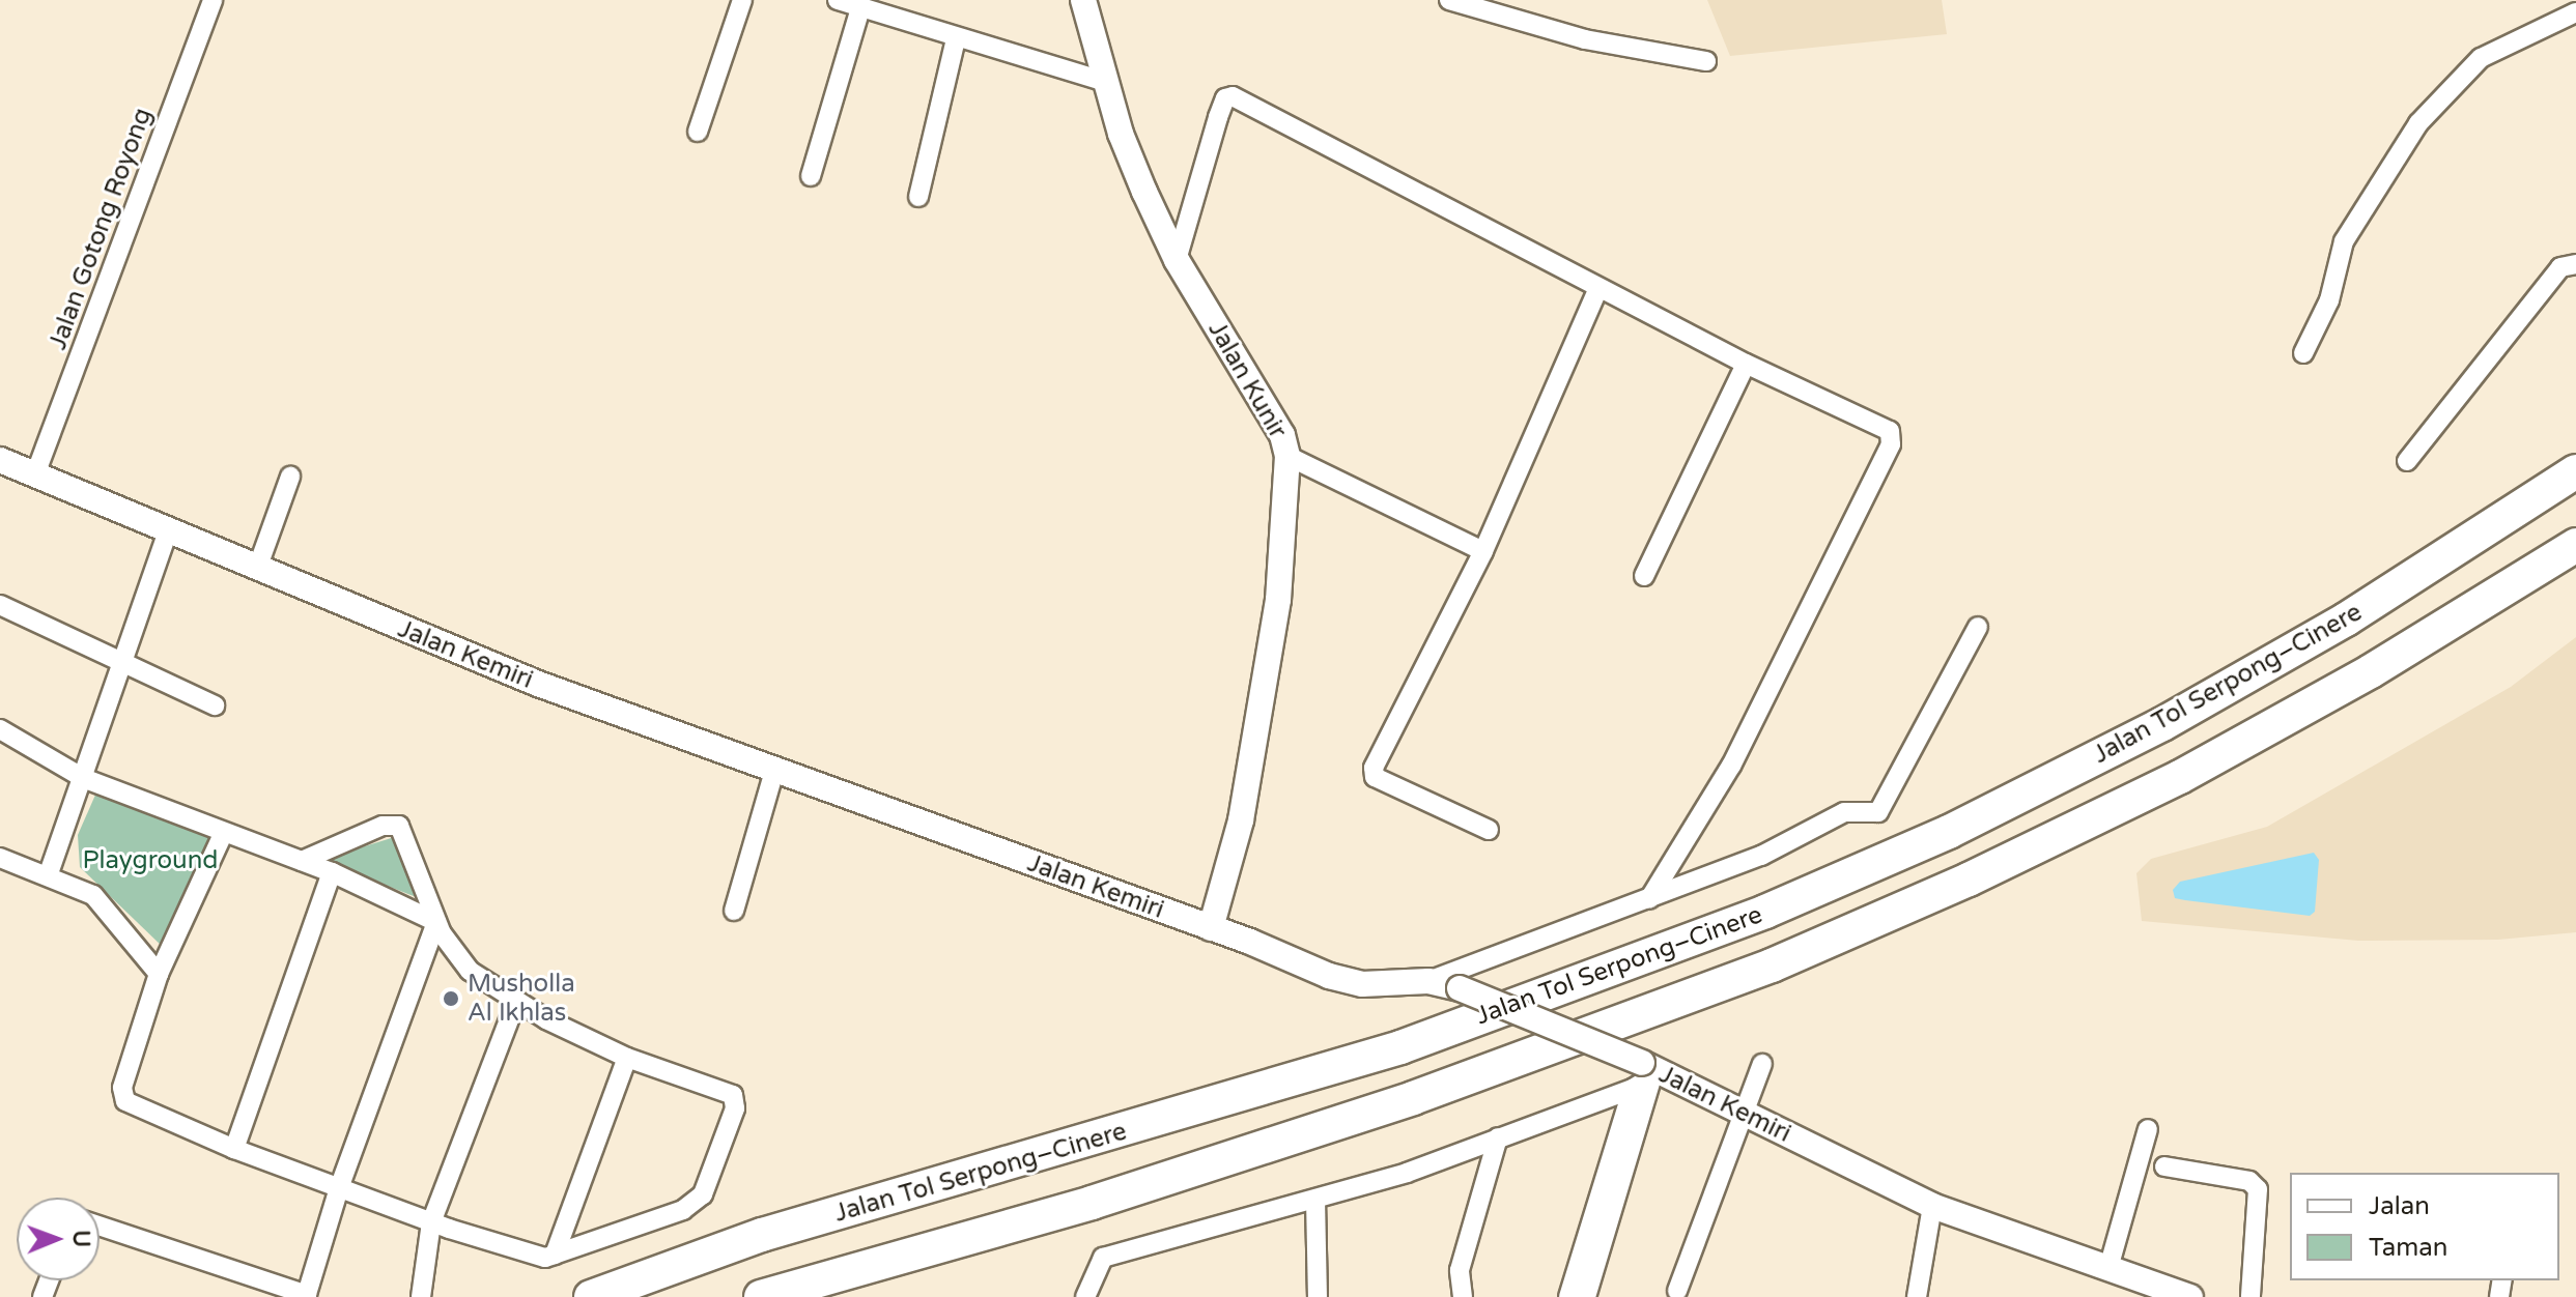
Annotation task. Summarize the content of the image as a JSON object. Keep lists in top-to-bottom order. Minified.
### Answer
{"streets":{"highway":["Jalan Tol Serpong–Cinere"],"street":["Jalan Gotong Royong","Jalan Kunir","Jalan Kemiri"]},"crossings":[["Jalan Gotong Royong","Jalan Kemiri"],["Jalan Kunir","Jalan Kemiri"]],"parks":["Playground"],"places":["Musholla Al Ikhlas"],"legend":["Jalan","Taman"],"north":"right"}
